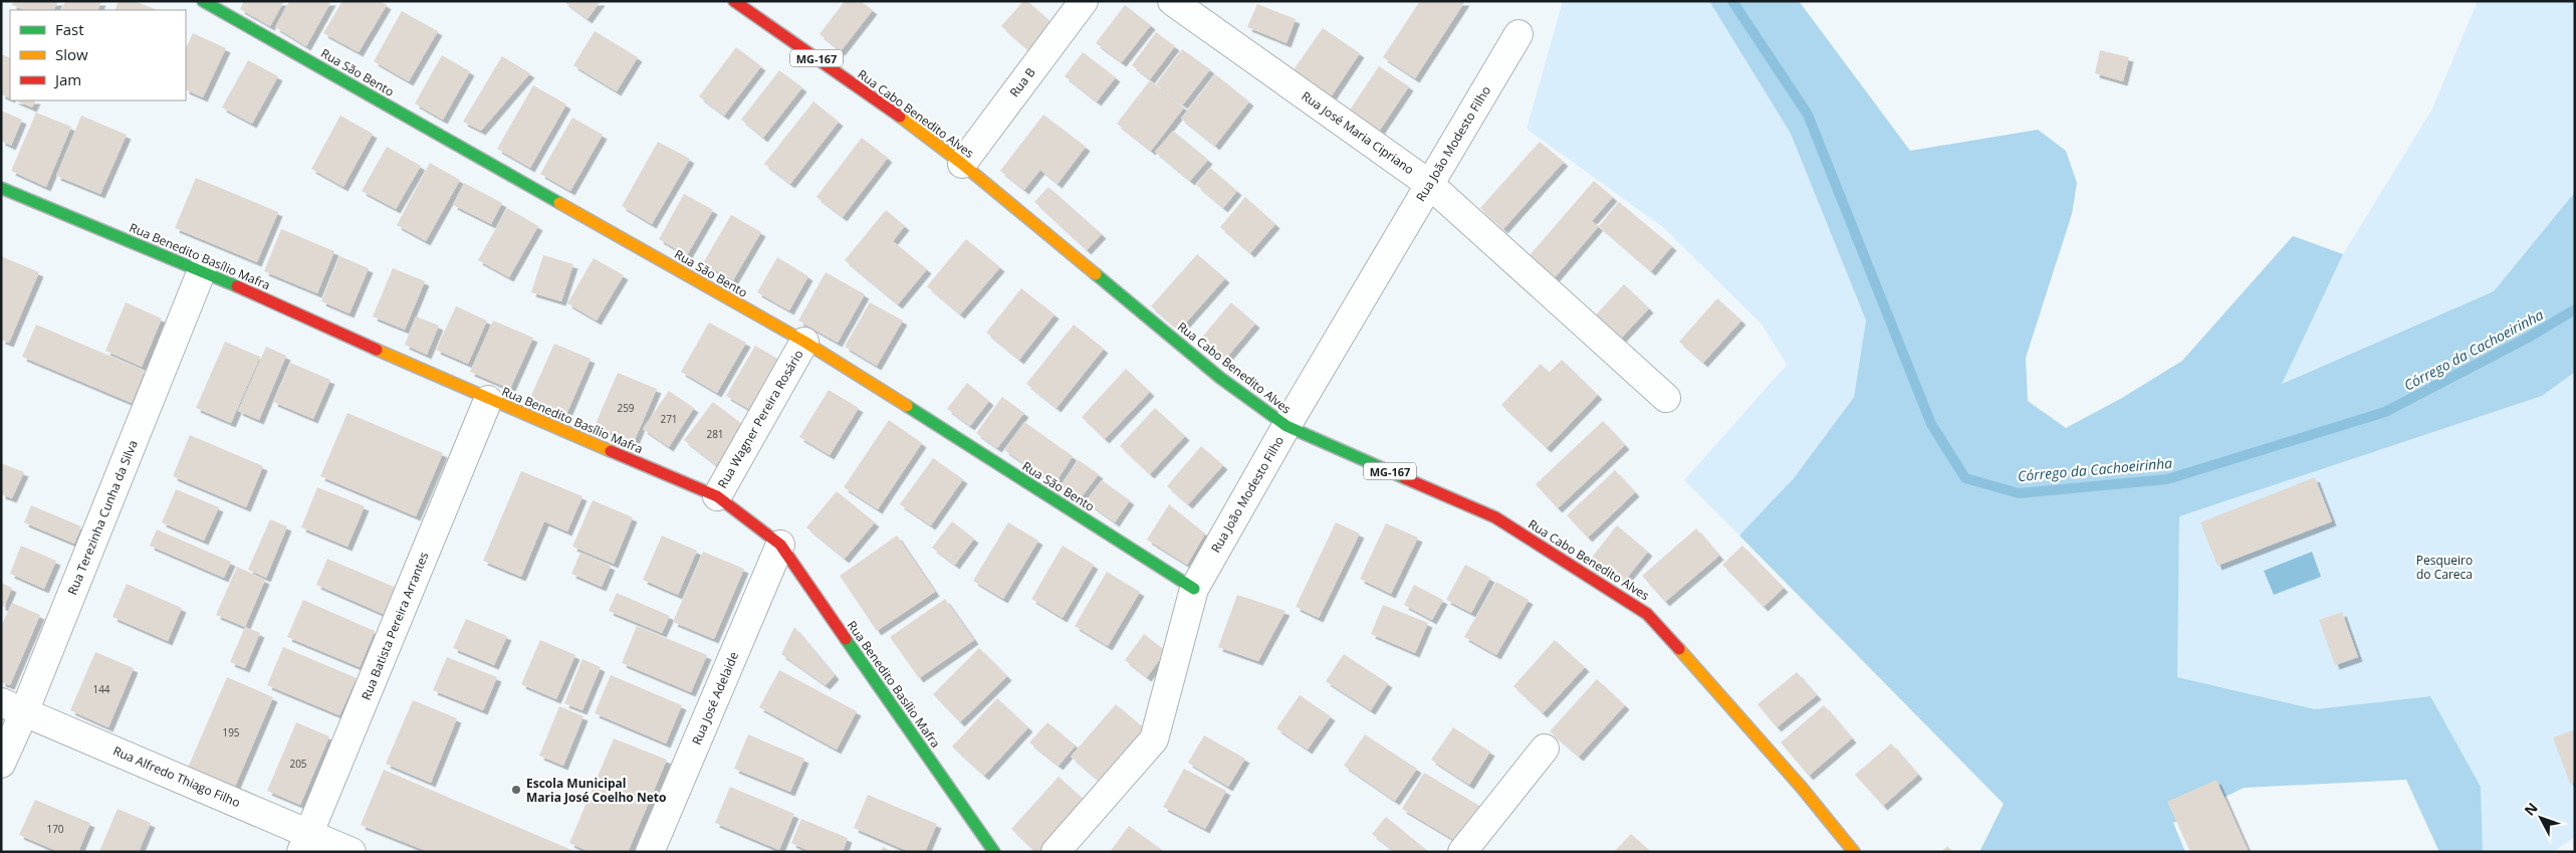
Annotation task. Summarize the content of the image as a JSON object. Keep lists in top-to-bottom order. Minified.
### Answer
{"streets":{"street":["MG-167","Rua São Bento","Rua B","Rua Cabo Benedito Alves","Rua José Maria Cipriano","Rua João Modesto Filho","Rua Benedito Basílio Mafra","Rua Wagner Pereira Rosário","Rua Terezinha Cunha da Silva","Rua Batista Pereira Arrantes","Rua José Adelaide","Rua Alfredo Thiago Filho"]},"crossings":[["Rua São Bento","Rua João Modesto Filho"],["Rua São Bento","Rua Wagner Pereira Rosário"],["Rua B","Rua Cabo Benedito Alves"],["Rua Cabo Benedito Alves","Rua João Modesto Filho"],["Rua José Maria Cipriano","Rua João Modesto Filho"],["Rua Benedito Basílio Mafra","Rua Wagner Pereira Rosário"],["Rua Benedito Basílio Mafra","Rua Terezinha Cunha da Silva"],["Rua Benedito Basílio Mafra","Rua Batista Pereira Arrantes"],["Rua Benedito Basílio Mafra","Rua José Adelaide"],["Rua Terezinha Cunha da Silva","Rua Alfredo Thiago Filho"],["Rua Batista Pereira Arrantes","Rua Alfredo Thiago Filho"]],"water":["Córrego da Cachoeirinha"],"parks":["Pesqueiro do Careca"],"places":["Escola Municipal Maria José Coelho Neto"],"house_numbers":["259","271","281","144","195","205","170"],"legend":["Fast","Slow","Jam"],"north":"top left"}
